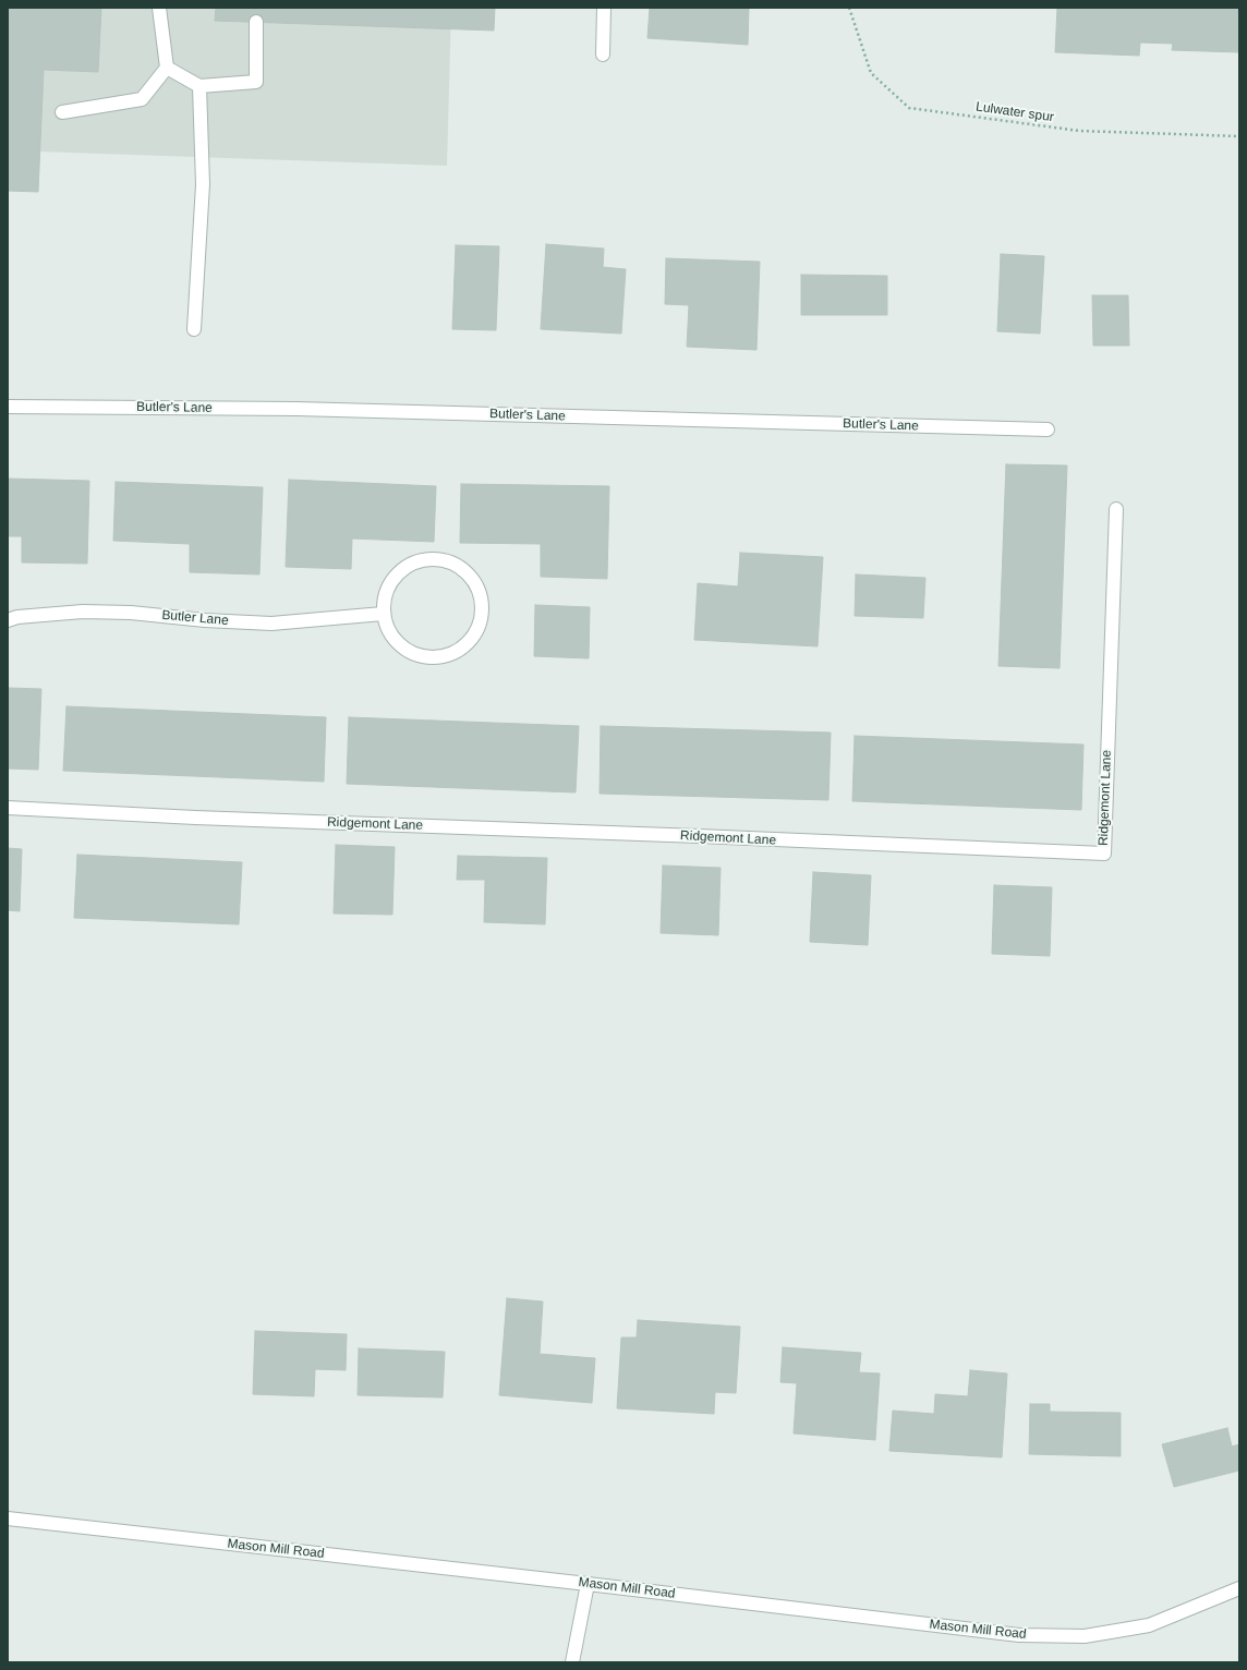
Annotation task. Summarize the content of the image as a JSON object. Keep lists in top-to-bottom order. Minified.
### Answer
{"streets":{"street":["Butler's Lane","Butler Lane","Ridgemont Lane","Mason Mill Road"],"path":["Lulwater spur"]}}
